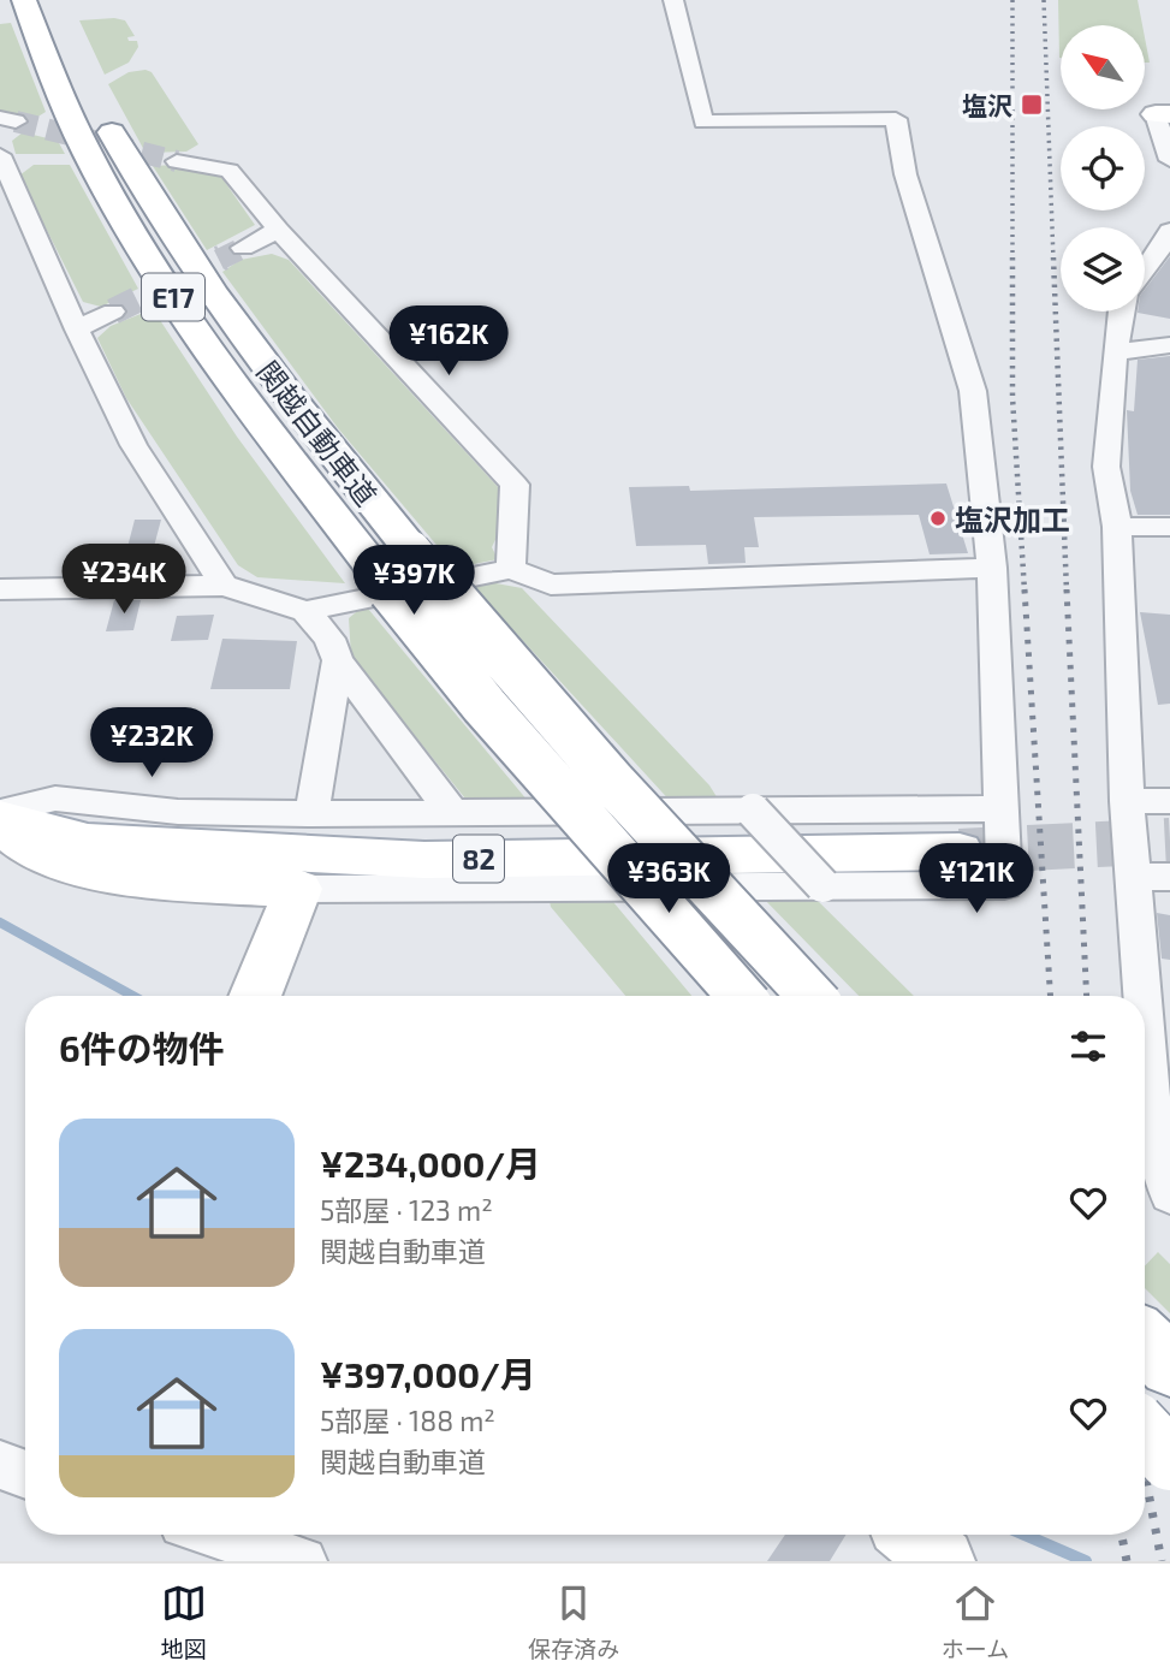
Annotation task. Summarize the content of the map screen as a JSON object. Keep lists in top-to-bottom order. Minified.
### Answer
{"streets":{"main road":["E17","関越自動車道","82"]},"places":{"transit":["塩沢"],"other":["塩沢加工"]},"north":"top left","page":{"price":["¥162K","¥234K","¥397K","¥232K","¥363K","¥121K"],"heading":"6件の物件","list":[{"name":"¥234,000/月","note":"5部屋 · 123 m² · 関越自動車道"},{"name":"¥397,000/月","note":"5部屋 · 188 m² · 関越自動車道"}],"tabs":["地図","保存済み","ホーム"]}}
